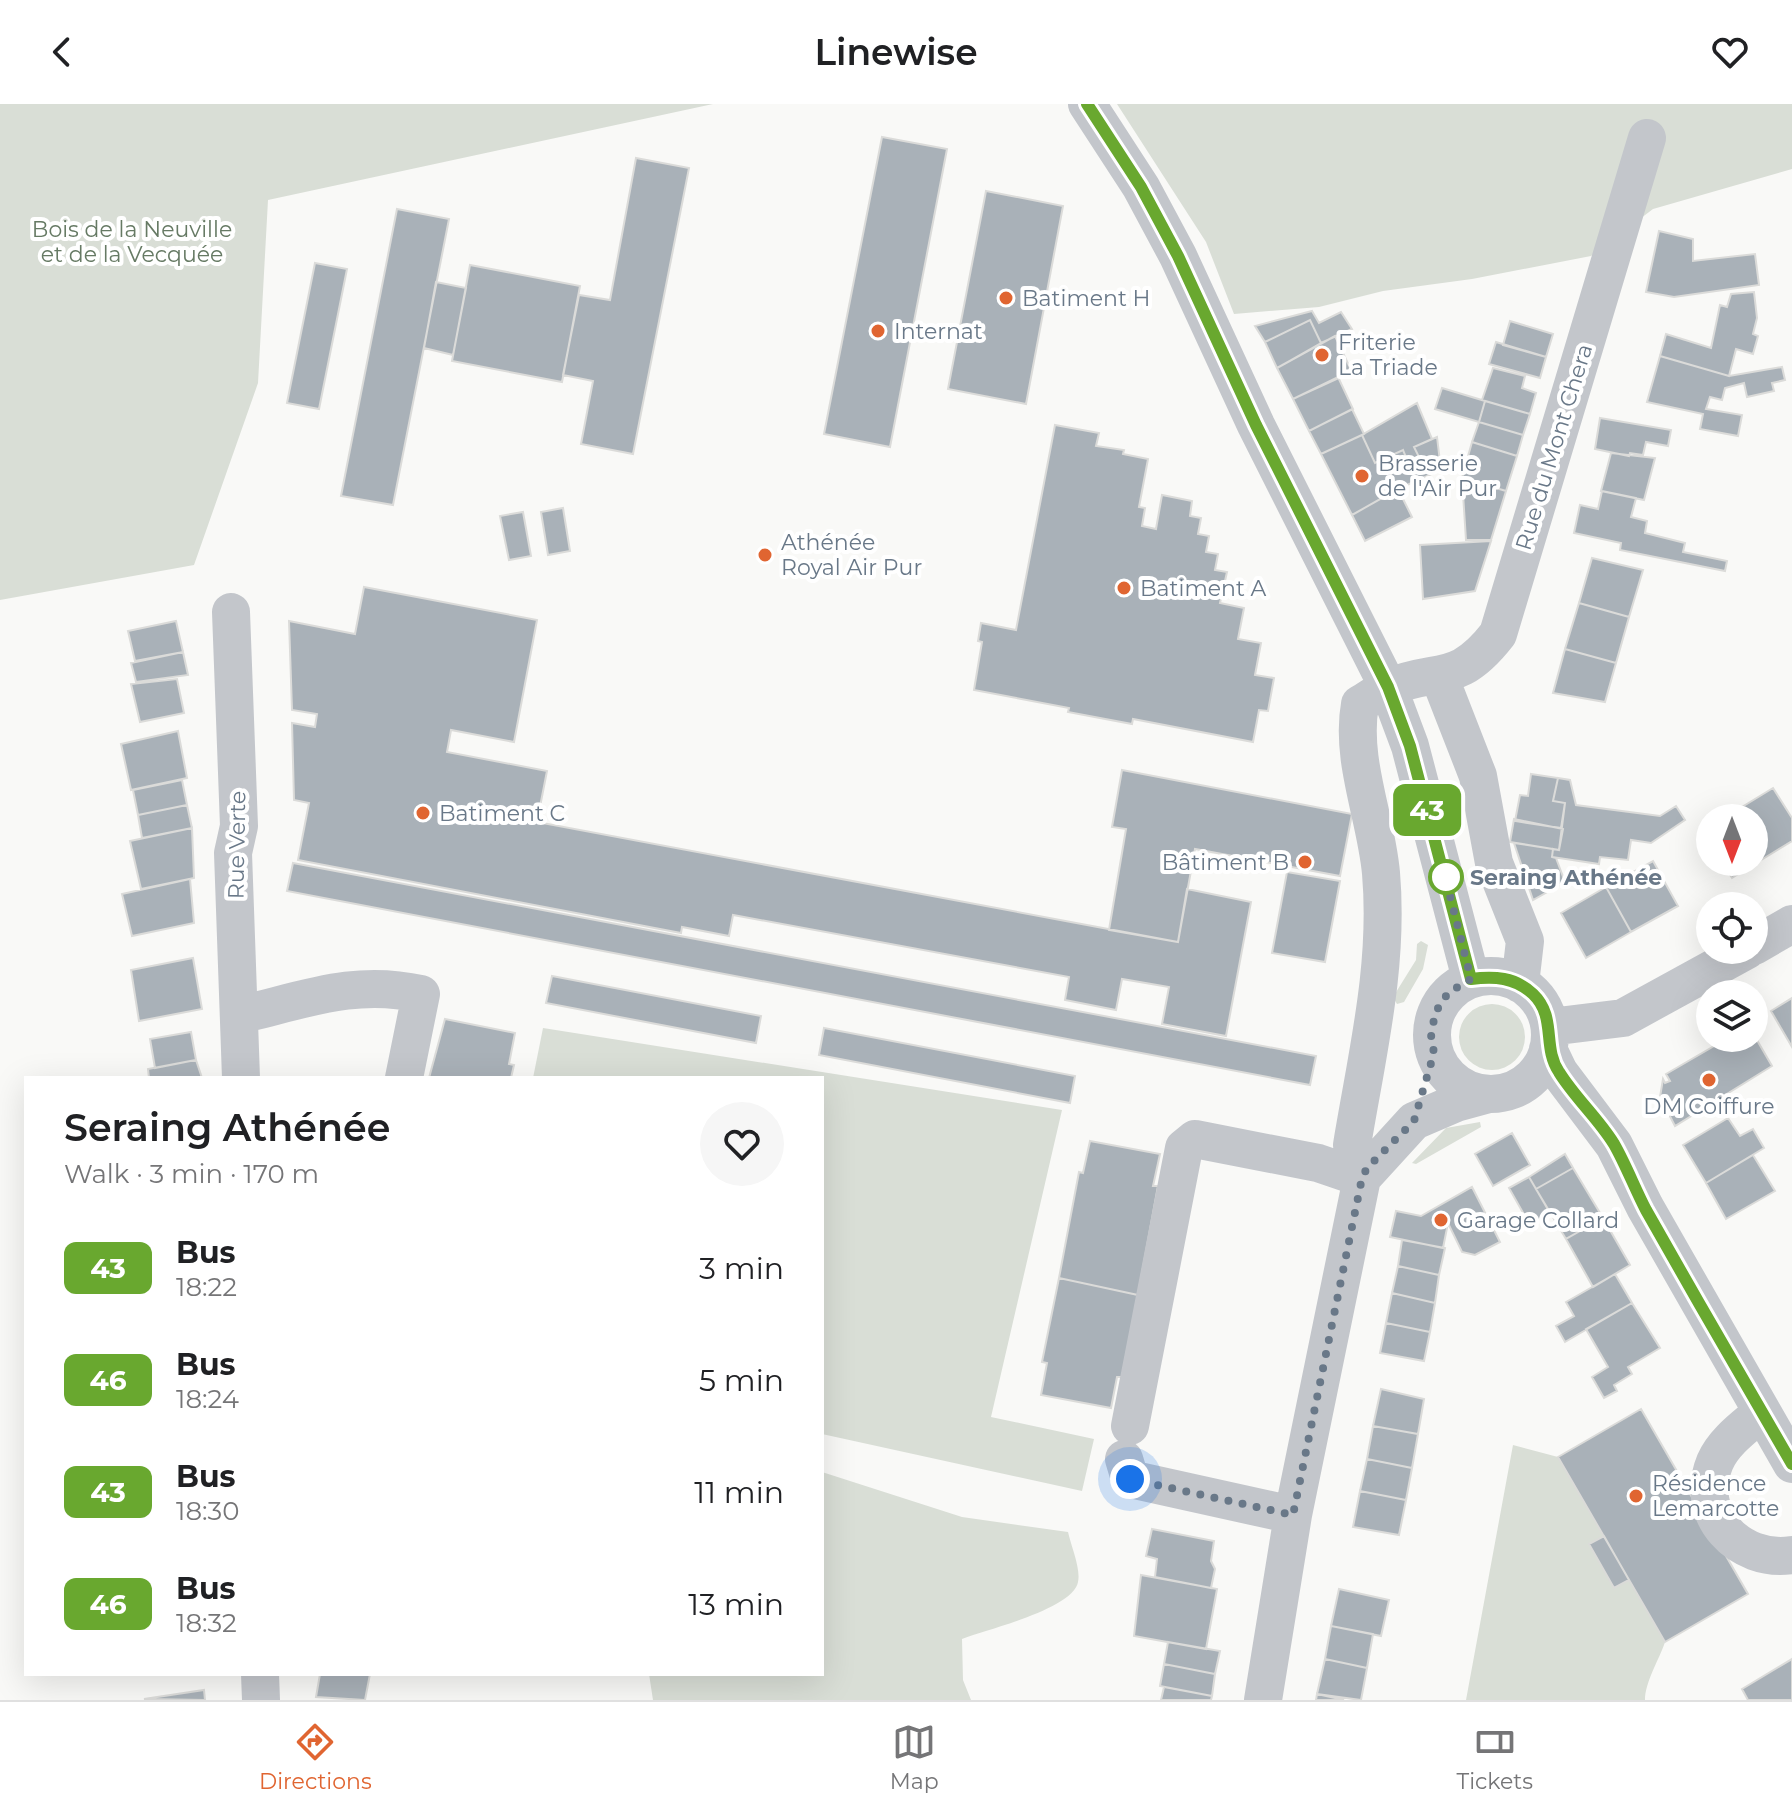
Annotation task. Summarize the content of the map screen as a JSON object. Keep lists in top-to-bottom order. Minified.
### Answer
{"streets":{"street":["Rue du Mont Chera","Rue Verte"]},"parks":["Bois de la Neuville et de la Vecquée"],"places":["Batiment H","Internat","Friterie La Triade","Brasserie de l'Air Pur","Athénée Royal Air Pur","Batiment A","Batiment C","Bâtiment B","Seraing Athénée","DM Coiffure","Garage Collard","Résidence Lemarcotte"],"lines":["bus line 43"],"north":"bottom","page":{"header":"Linewise","on_map":"43","heading":["Seraing Athénée","Walk · 3 min · 170 m"],"list":[{"mark":"43","name":"Bus","note":"18:22","value":"3 min"},{"mark":"46","name":"Bus","note":"18:24","value":"5 min"},{"mark":"43","name":"Bus","note":"18:30","value":"11 min"},{"mark":"46","name":"Bus","note":"18:32","value":"13 min"}],"tabs":["Directions","Map","Tickets"]}}
